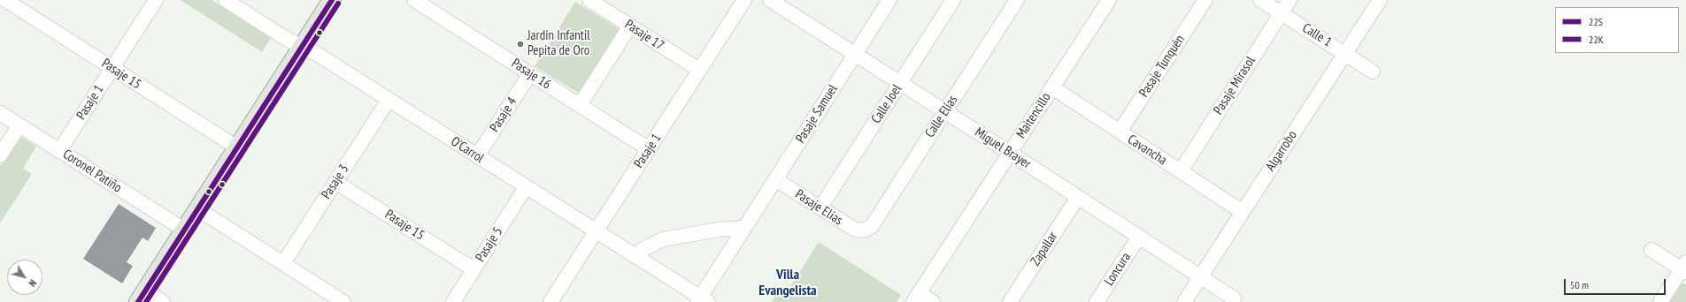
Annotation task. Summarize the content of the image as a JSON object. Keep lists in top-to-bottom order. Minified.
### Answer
{"streets":{"street":["Pasaje 17","Calle 1","Pasaje Tunquén","Pasaje 15","Pasaje 16","Pasaje Mirasol","Pasaje 1","Calle Joel","Pasaje Samuel","Pasaje 4","Maitencillo","Calle Elías","Miguel Brayer","O'Carrol","Cavancha","Algarrobo","Coronel Patiño","Pasaje 3","Pasaje Elías","Pasaje 5","Zapallar","Loncura"]},"crossings":[["Pasaje 17","Pasaje 1"],["Calle 1","Pasaje Mirasol"],["Calle 1","Algarrobo"],["Pasaje Tunquén","Cavancha"],["Pasaje 15","Pasaje 1"],["Pasaje 15","Pasaje 3"],["Pasaje 15","Pasaje 5"],["Pasaje 16","Pasaje 1"],["Pasaje 16","Pasaje 4"],["Pasaje Mirasol","Cavancha"],["Pasaje 1","O'Carrol"],["Pasaje 1","Coronel Patiño"],["Calle Joel","Miguel Brayer"],["Calle Joel","Pasaje Elías"],["Pasaje Samuel","Miguel Brayer"],["Pasaje Samuel","O'Carrol"],["Pasaje Samuel","Pasaje Elías"],["Pasaje 4","O'Carrol"],["Maitencillo","Miguel Brayer"],["Maitencillo","Cavancha"],["Calle Elías","Miguel Brayer"],["Calle Elías","Pasaje Elías"],["Miguel Brayer","Algarrobo"],["Miguel Brayer","Zapallar"],["Miguel Brayer","Loncura"],["O'Carrol","Pasaje 3"],["O'Carrol","Pasaje 5"],["Cavancha","Algarrobo"]],"districts":["Villa Evangelista"],"places":["Jardin Infantil Pepita de Oro"],"lines":["transit line 22S","transit line 22K"],"legend":["22S","22K"],"scale_bar":"50 m","north":"bottom right"}
